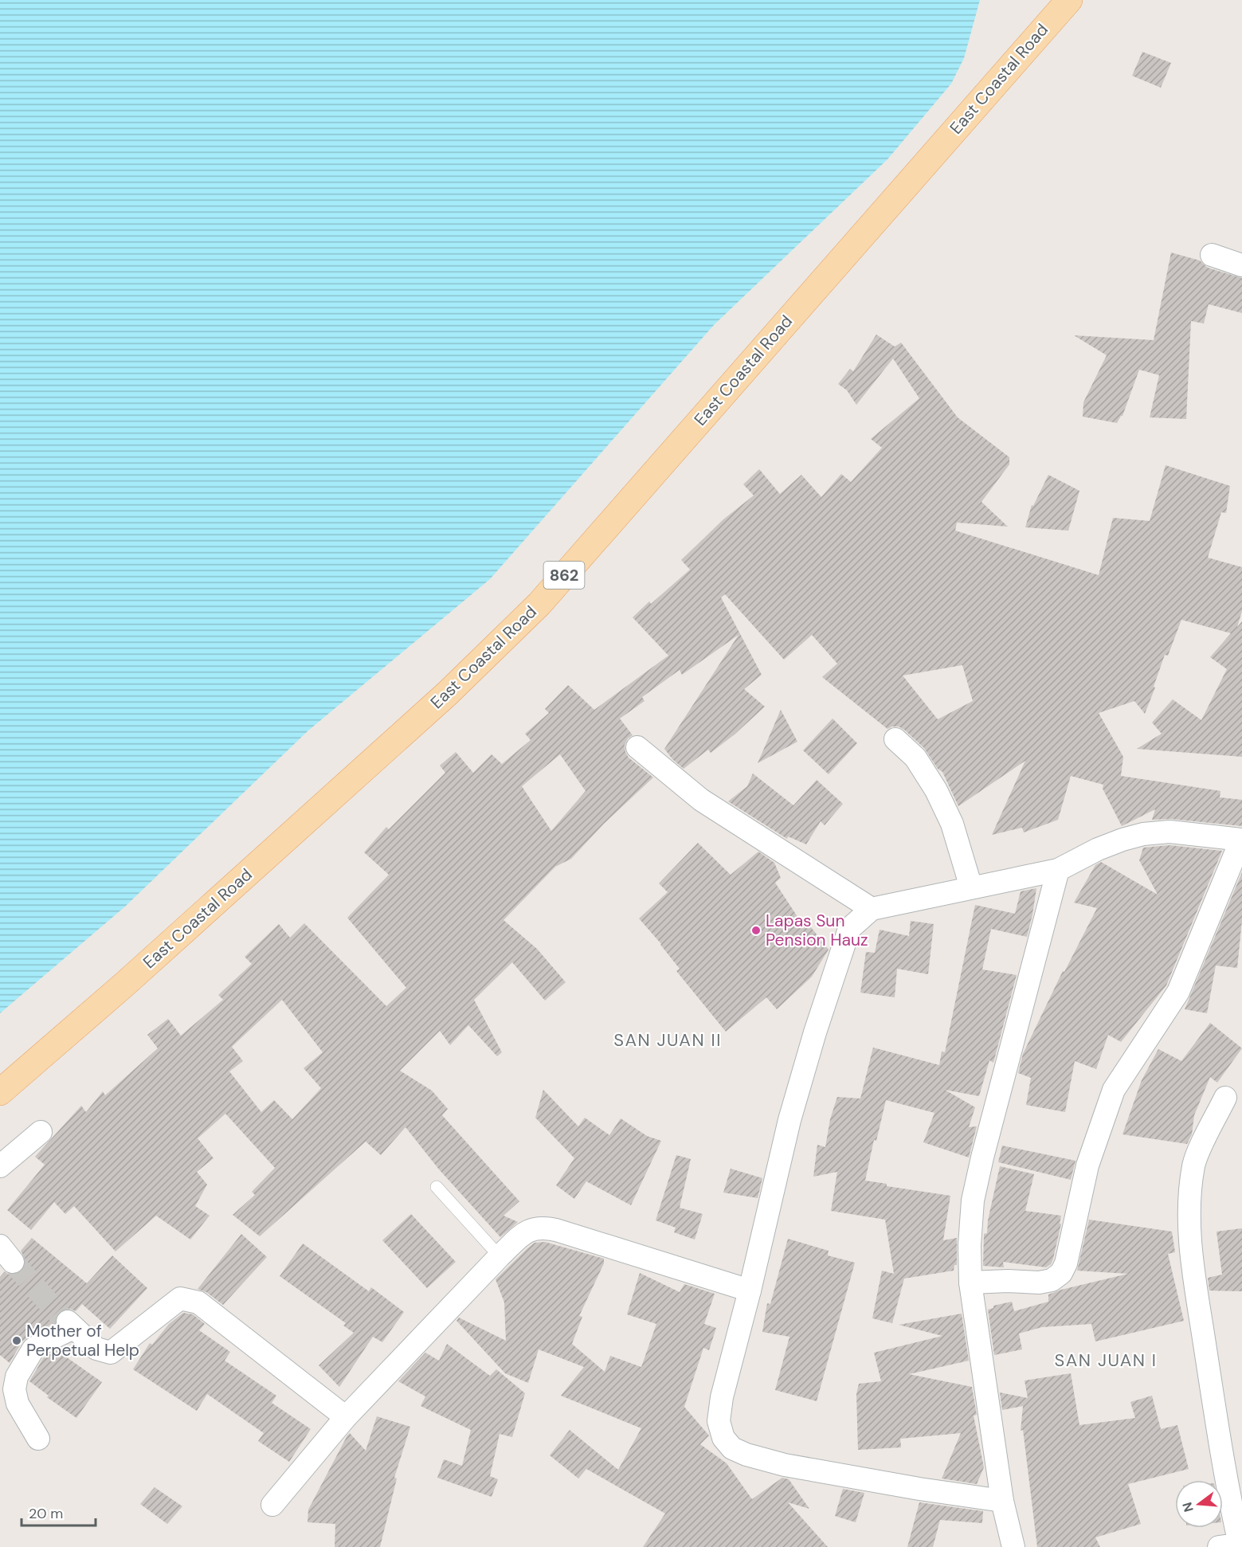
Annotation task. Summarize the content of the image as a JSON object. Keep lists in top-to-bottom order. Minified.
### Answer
{"streets":{"main road":["East Coastal Road","862"]},"districts":["SAN JUAN II","SAN JUAN I"],"places":["Lapas Sun Pension Hauz","Mother of Perpetual Help"],"scale_bar":"20 m","north":"left"}
